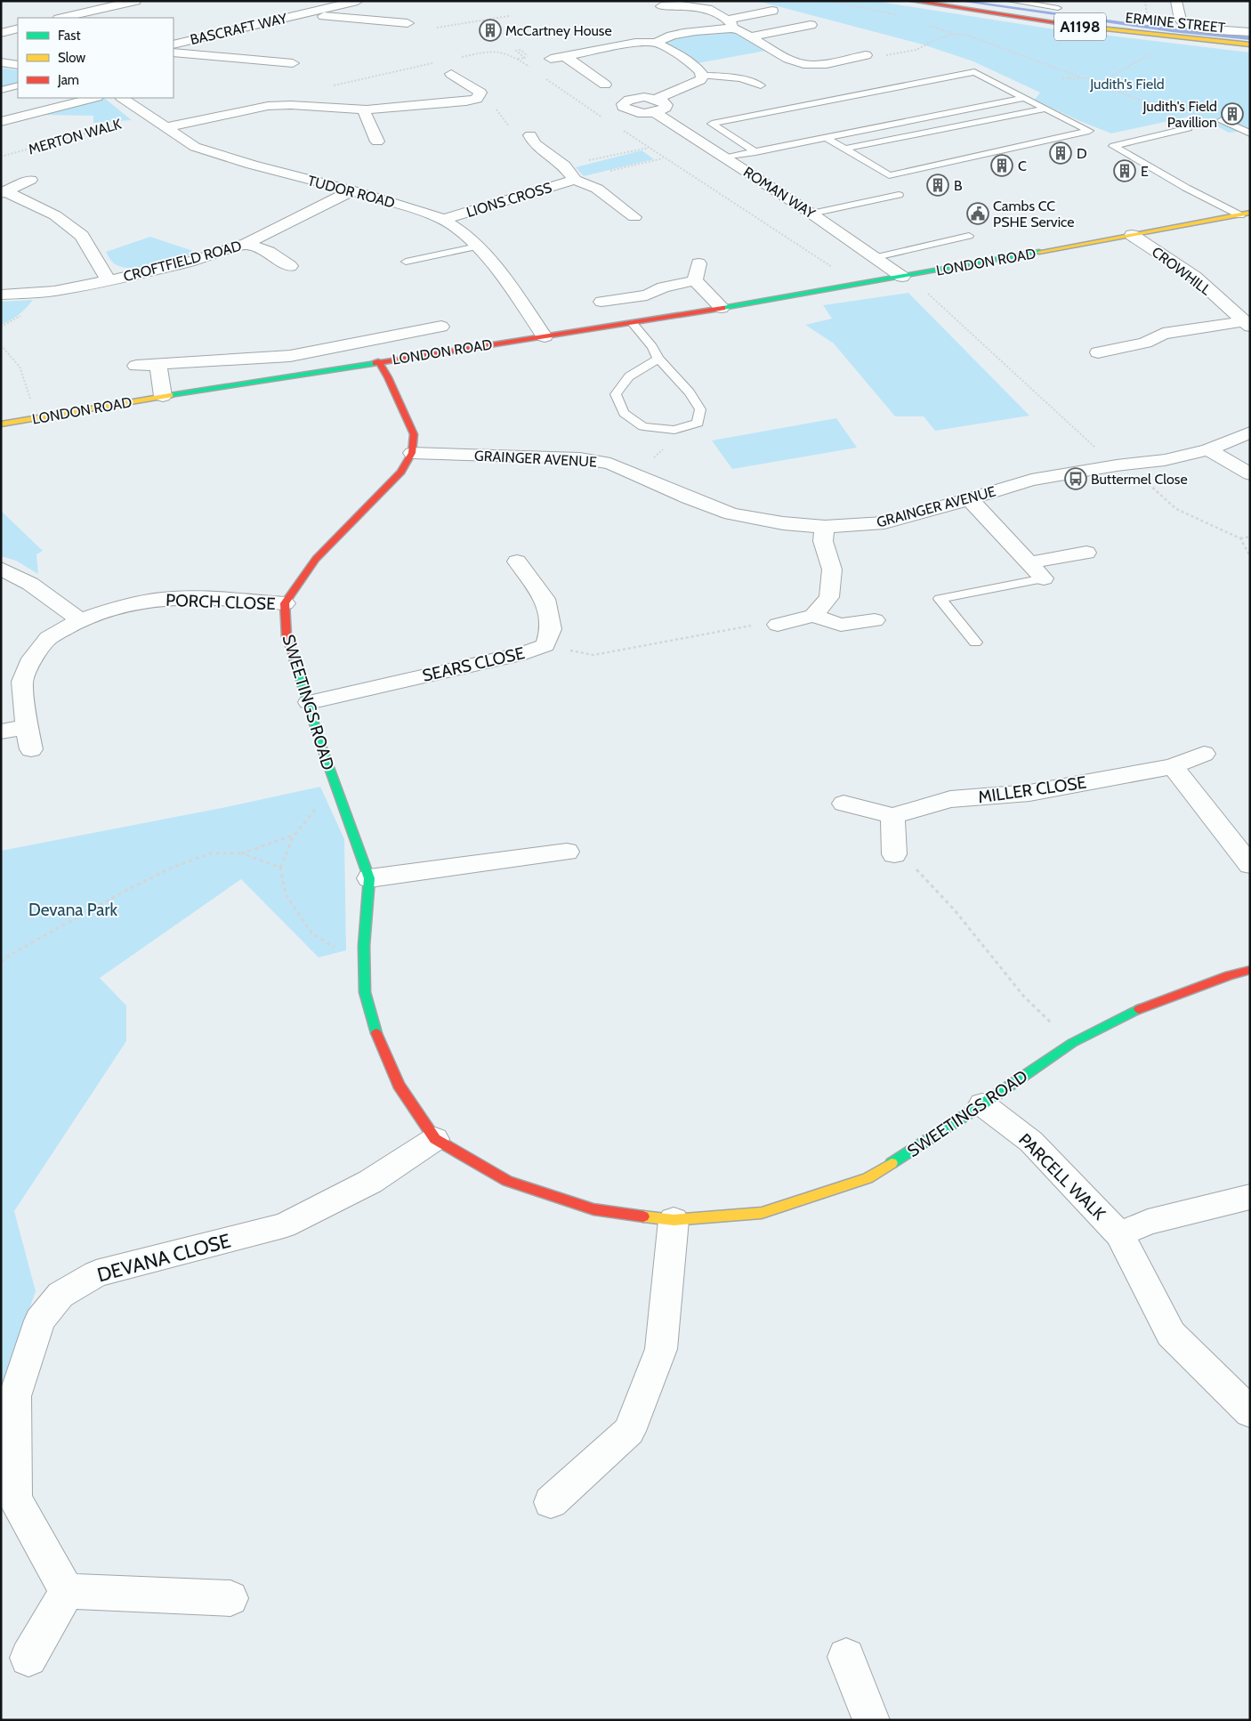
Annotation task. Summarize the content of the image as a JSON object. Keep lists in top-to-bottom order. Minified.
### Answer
{"streets":{"street":["ERMINE STREET","A1198","BASCRAFT WAY","TUDOR ROAD","ROMAN WAY","LIONS CROSS","CROFTFIELD ROAD","LONDON ROAD","CROWHILL","GRAINGER AVENUE","PORCH CLOSE","SEARS CLOSE","SWEETINGS ROAD","MILLER CLOSE","PARCELL WALK","DEVANA CLOSE"],"path":["MERTON WALK"]},"crossings":[["MERTON WALK","TUDOR ROAD"],["TUDOR ROAD","LIONS CROSS"],["TUDOR ROAD","CROFTFIELD ROAD"],["TUDOR ROAD","LONDON ROAD"],["ROMAN WAY","LONDON ROAD"],["LONDON ROAD","CROWHILL"],["PORCH CLOSE","SWEETINGS ROAD"],["SEARS CLOSE","SWEETINGS ROAD"],["SWEETINGS ROAD","PARCELL WALK"],["SWEETINGS ROAD","DEVANA CLOSE"]],"parks":["Judith's Field","Devana Park"],"places":{"building":["McCartney House","Judith's Field Pavillion","D","C","E","B"],"public building":["Cambs CC PSHE Service"],"bus stop":["Buttermel Close"]},"legend":["Fast","Slow","Jam"]}
